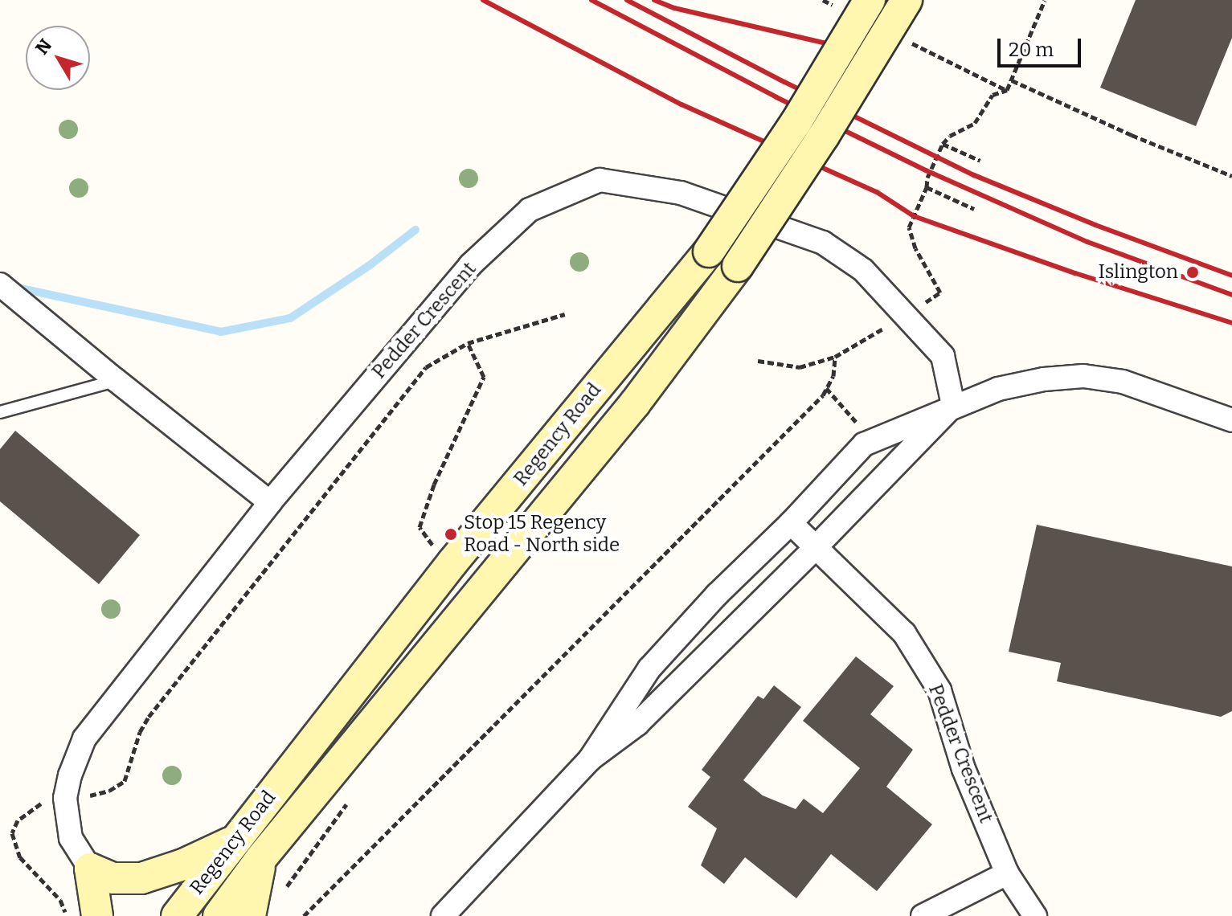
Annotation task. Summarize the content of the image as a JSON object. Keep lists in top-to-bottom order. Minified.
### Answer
{"streets":{"main road":["Regency Road"],"street":["Pedder Crescent"]},"places":["Islington","Stop 15 Regency Road - North side"],"scale_bar":"20 m","north":"top left"}
